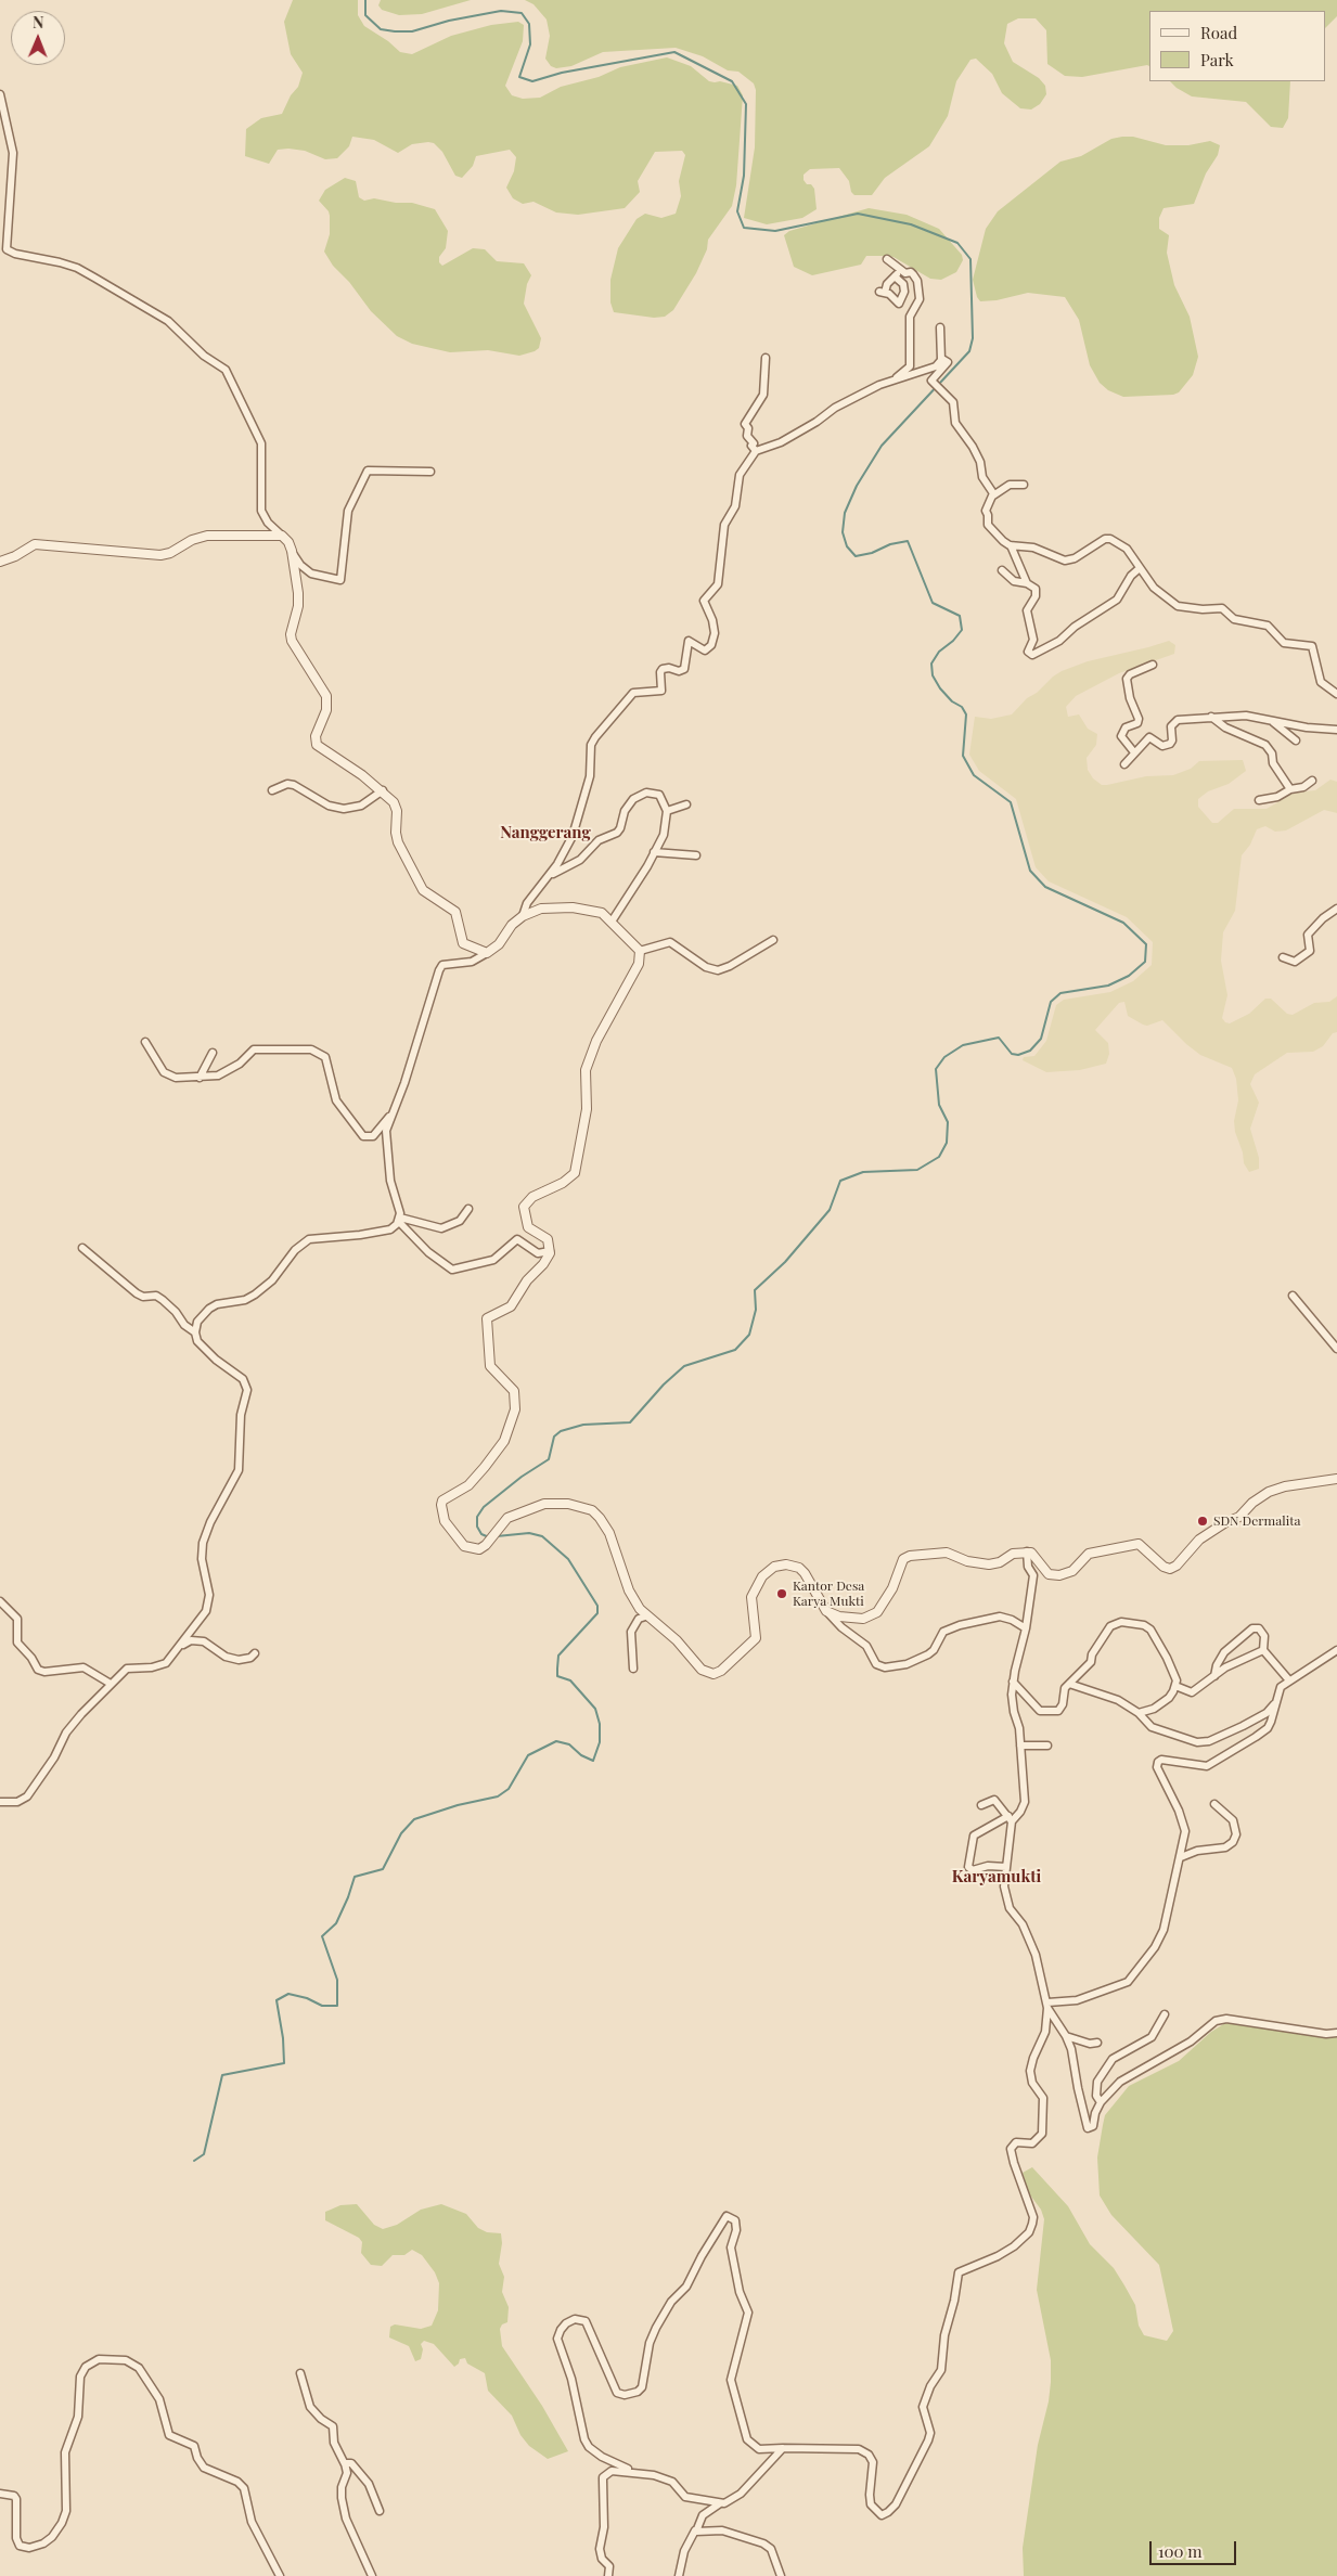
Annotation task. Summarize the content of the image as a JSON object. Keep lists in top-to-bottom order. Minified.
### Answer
{"districts":["Nanggerang","Karyamukti"],"places":["SDN Dermalita","Kantor Desa Karya Mukti"],"legend":["Road","Park"],"scale_bar":"100 m","north":"top"}
